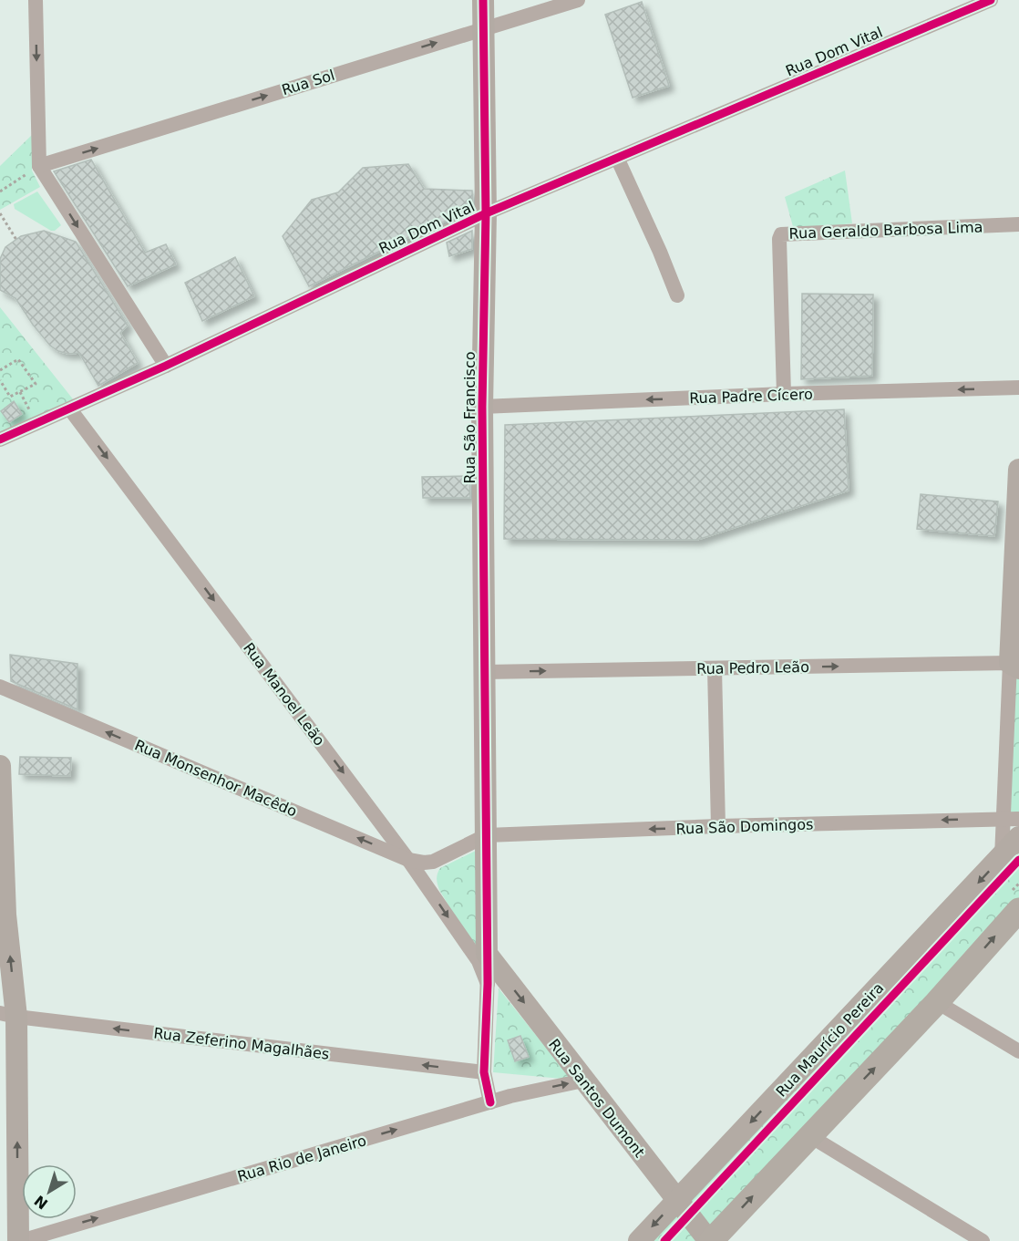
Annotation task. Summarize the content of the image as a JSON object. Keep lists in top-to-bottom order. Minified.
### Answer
{"streets":{"street":["Rua Dom Vital","Rua Sol","Rua Geraldo Barbosa Lima","Rua Padre Cícero","Rua São Francisco","Rua Pedro Leão","Rua Manoel Leão","Rua Monsenhor Macêdo","Rua São Domingos","Rua Maurício Pereira","Rua Zeferino Magalhães","Rua Santos Dumont","Rua Rio de Janeiro"]},"crossings":[["Rua Dom Vital","Rua São Francisco"],["Rua Dom Vital","Rua Manoel Leão"],["Rua Sol","Rua São Francisco"],["Rua Geraldo Barbosa Lima","Rua Padre Cícero"],["Rua Padre Cícero","Rua São Francisco"],["Rua São Francisco","Rua Pedro Leão"],["Rua São Francisco","Rua Monsenhor Macêdo"],["Rua São Francisco","Rua São Domingos"],["Rua São Francisco","Rua Santos Dumont"],["Rua Manoel Leão","Rua Monsenhor Macêdo"],["Rua Monsenhor Macêdo","Rua São Domingos"],["Rua Maurício Pereira","Rua Santos Dumont"],["Rua Santos Dumont","Rua Rio de Janeiro"]],"one_way":["Rua Sol","Rua Padre Cícero","Rua Pedro Leão","Rua Manoel Leão","Rua Monsenhor Macêdo","Rua São Domingos","Rua Maurício Pereira","Rua Zeferino Magalhães","Rua Santos Dumont","Rua Rio de Janeiro"],"north":"bottom left"}
